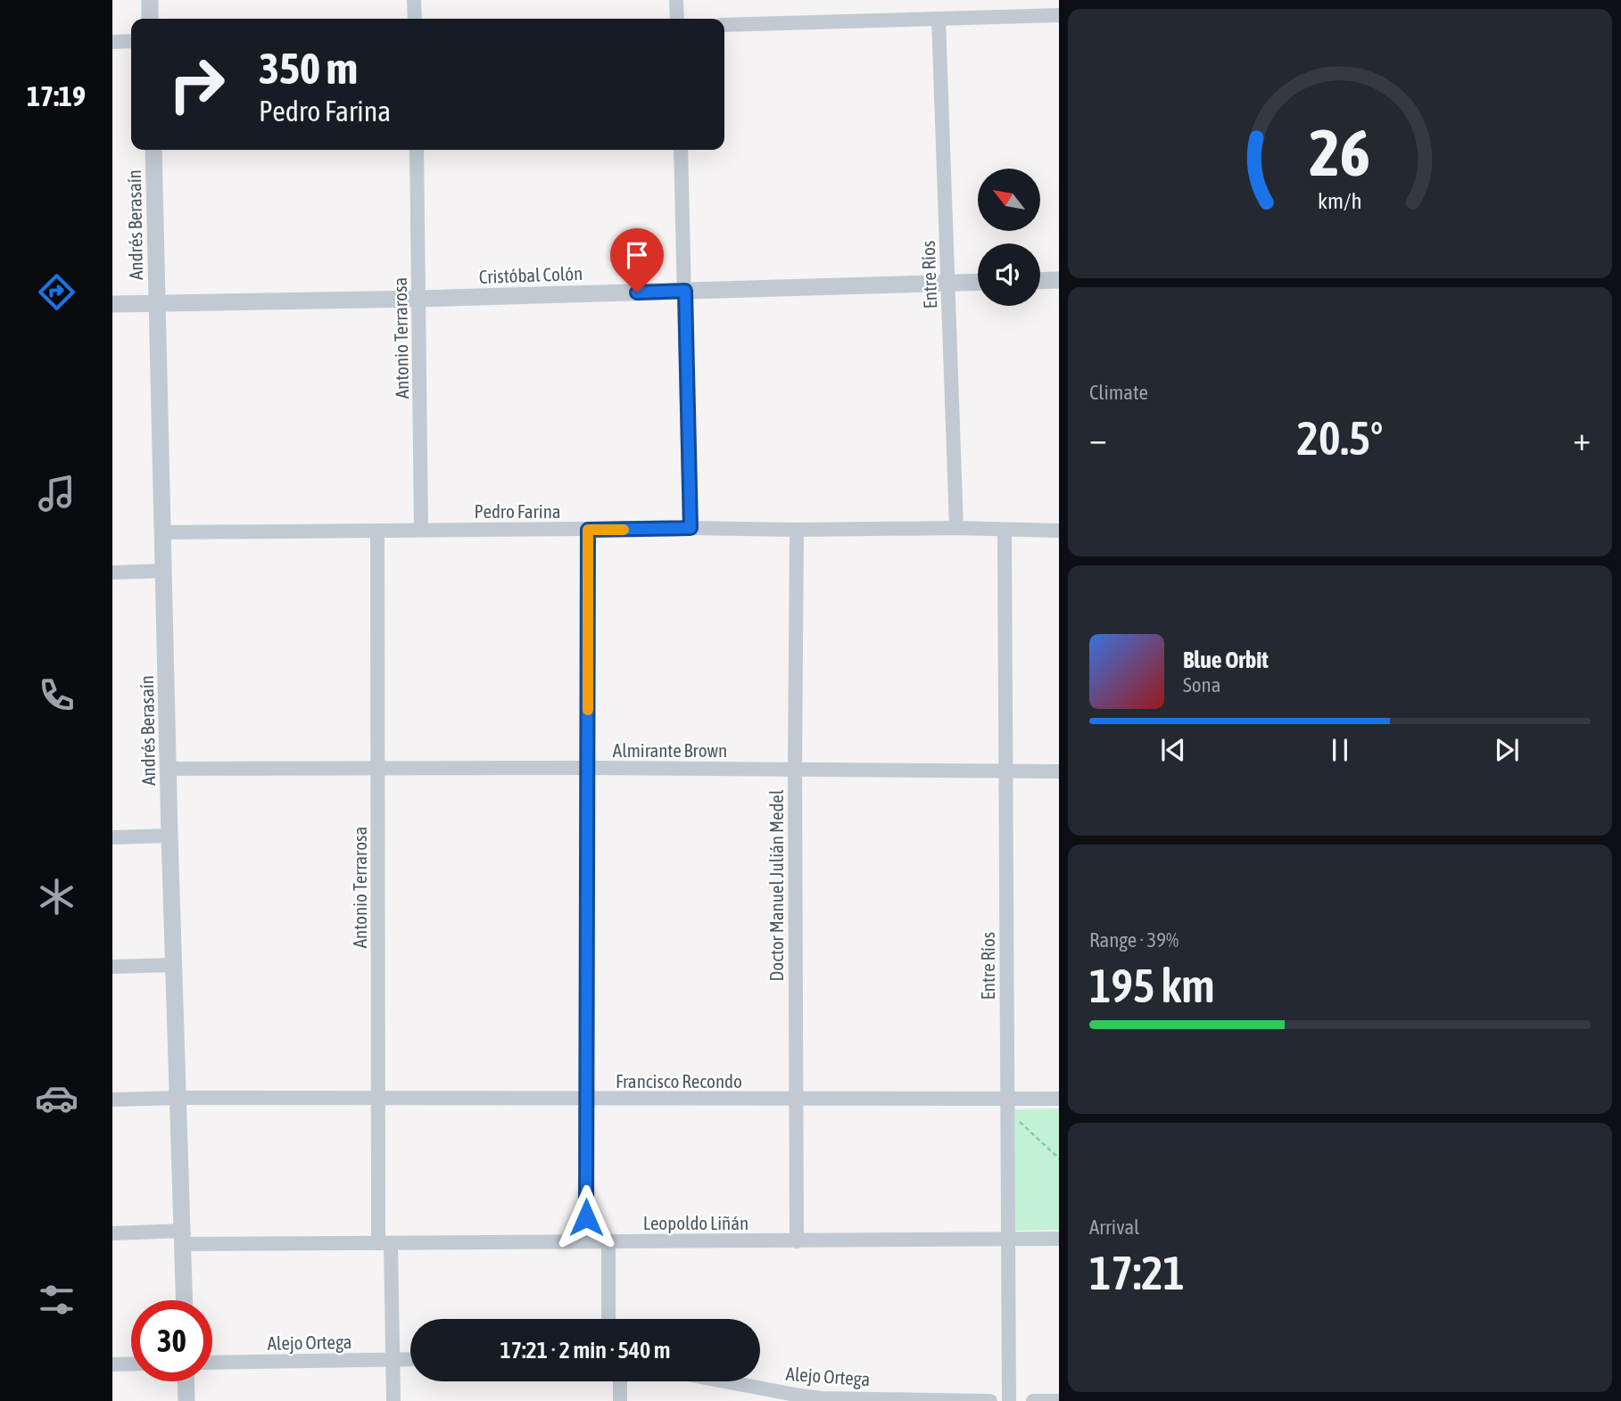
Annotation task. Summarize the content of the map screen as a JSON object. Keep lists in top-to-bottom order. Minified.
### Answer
{"streets":{"street":["Andrés Berasaín","Cristóbal Colón","Entre Ríos","Antonio Terrarosa","Pedro Farina","Almirante Brown","Doctor Manuel Julián Medel","Francisco Recondo","Leopoldo Liñán","Alejo Ortega"]},"crossings":[["Andrés Berasaín","Cristóbal Colón"],["Andrés Berasaín","Pedro Farina"],["Andrés Berasaín","Almirante Brown"],["Andrés Berasaín","Francisco Recondo"],["Andrés Berasaín","Leopoldo Liñán"],["Cristóbal Colón","Entre Ríos"],["Cristóbal Colón","Antonio Terrarosa"],["Entre Ríos","Pedro Farina"],["Entre Ríos","Almirante Brown"],["Entre Ríos","Francisco Recondo"],["Entre Ríos","Leopoldo Liñán"],["Antonio Terrarosa","Pedro Farina"],["Antonio Terrarosa","Almirante Brown"],["Antonio Terrarosa","Francisco Recondo"],["Antonio Terrarosa","Leopoldo Liñán"],["Antonio Terrarosa","Alejo Ortega"],["Pedro Farina","Doctor Manuel Julián Medel"],["Almirante Brown","Doctor Manuel Julián Medel"],["Doctor Manuel Julián Medel","Francisco Recondo"],["Doctor Manuel Julián Medel","Leopoldo Liñán"]],"north":"top left","page":{"tabs":"17:19","turn":["350 m","Pedro Farina"],"tile":["Climate",["Range · 39%","195 km"],["Arrival","17:21"]],"heat":["−","20.5°","+"],"song":["Blue Orbit","Sona"],"limit":"30","trip":"17:21 · 2 min · 540 m","gauge":["26","km/h"]}}
